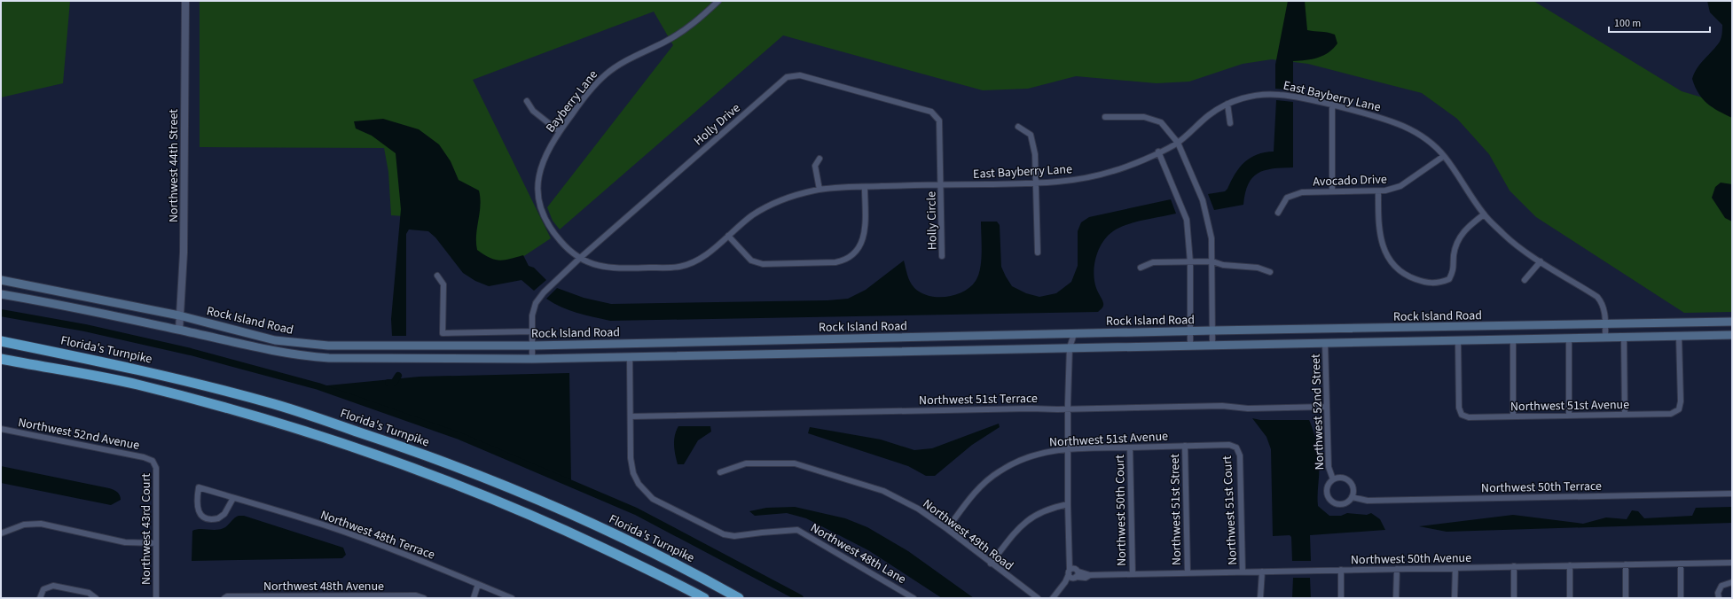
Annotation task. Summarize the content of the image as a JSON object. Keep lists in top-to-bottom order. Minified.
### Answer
{"streets":{"highway":["Florida's Turnpike"],"main road":["Rock Island Road"],"street":["East Bayberry Lane","Bayberry Lane","Holly Drive","Northwest 44th Street","Avocado Drive","Holly Circle","Northwest 51st Terrace","Northwest 51st Avenue","Northwest 52nd Street","Northwest 52nd Avenue","Northwest 50th Terrace","Northwest 51st Street","Northwest 50th Court","Northwest 51st Court","Northwest 43rd Court","Northwest 48th Terrace","Northwest 49th Road","Northwest 48th Lane","Northwest 50th Avenue","Northwest 48th Avenue"]},"crossings":[["East Bayberry Lane","Bayberry Lane"],["East Bayberry Lane","Holly Drive"],["East Bayberry Lane","Avocado Drive"],["East Bayberry Lane","Holly Circle"],["East Bayberry Lane","Rock Island Road"],["Bayberry Lane","Holly Drive"],["Holly Drive","Holly Circle"],["Holly Drive","Rock Island Road"],["Northwest 44th Street","Rock Island Road"],["Rock Island Road","Northwest 51st Avenue"],["Rock Island Road","Northwest 52nd Street"],["Rock Island Road","Northwest 48th Lane"],["Northwest 51st Terrace","Northwest 52nd Street"],["Northwest 51st Terrace","Northwest 48th Lane"],["Northwest 51st Avenue","Northwest 51st Street"],["Northwest 51st Avenue","Northwest 50th Court"],["Northwest 51st Avenue","Northwest 51st Court"],["Northwest 51st Avenue","Northwest 49th Road"],["Northwest 52nd Street","Northwest 50th Terrace"],["Northwest 52nd Avenue","Northwest 43rd Court"],["Northwest 51st Street","Northwest 50th Avenue"],["Northwest 50th Court","Northwest 50th Avenue"],["Northwest 51st Court","Northwest 50th Avenue"]],"scale_bar":"100 m"}
